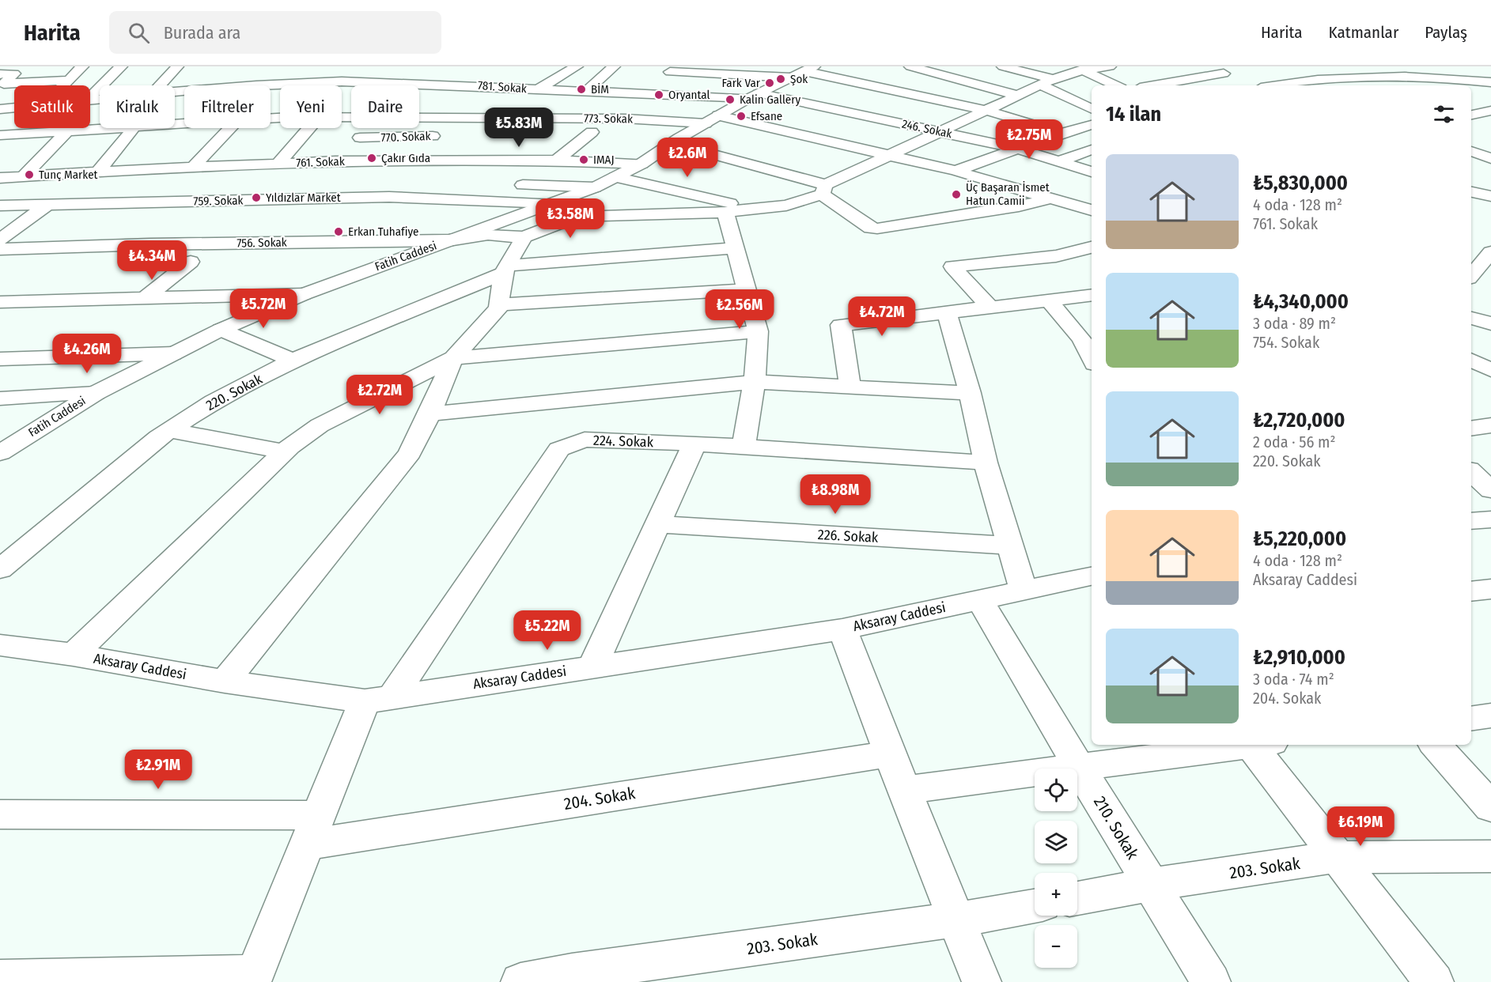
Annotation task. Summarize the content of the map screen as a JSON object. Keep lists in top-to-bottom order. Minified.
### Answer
{"streets":{"street":["781. Sokak","773. Sokak","246. Sokak","770. Sokak","761. Sokak","759. Sokak","756. Sokak","Fatih Caddesi","220. Sokak","224. Sokak","226. Sokak","Aksaray Caddesi","204. Sokak","210. Sokak","203. Sokak"]},"crossings":[["781. Sokak","246. Sokak"],["781. Sokak","Fatih Caddesi"],["773. Sokak","Fatih Caddesi"],["246. Sokak","Fatih Caddesi"],["761. Sokak","Fatih Caddesi"],["759. Sokak","Fatih Caddesi"],["756. Sokak","Fatih Caddesi"],["224. Sokak","Aksaray Caddesi"],["224. Sokak","204. Sokak"],["Aksaray Caddesi","210. Sokak"],["210. Sokak","203. Sokak"]],"places":["Şok","Fark Var","BİM","Oryantal","Kalin Gallery","Efsane","Çakır Gıda","IMAJ","Tunç Market","Üç Başaran İsmet Hatun Camii","Yıldızlar Market","Erkan Tuhafiye"],"page":{"header":"Harita","search":"Burada ara","nav":["Harita","Katmanlar","Paylaş"],"chip":["Satılık","Kiralık","Filtreler","Yeni","Daire"],"heading":"14 ilan","price":["₺5.83M","₺2.75M","₺2.6M","₺3.58M","₺4.34M","₺5.72M","₺2.56M","₺4.72M","₺4.26M","₺2.72M","₺8.98M","₺5.22M","₺2.91M","₺6.19M"],"list":[{"name":"₺5,830,000","note":"4 oda · 128 m² · 761. Sokak"},{"name":"₺4,340,000","note":"3 oda · 89 m² · 754. Sokak"},{"name":"₺2,720,000","note":"2 oda · 56 m² · 220. Sokak"},{"name":"₺5,220,000","note":"4 oda · 128 m² · Aksaray Caddesi"},{"name":"₺2,910,000","note":"3 oda · 74 m² · 204. Sokak"}],"map_buttons":["+","−"]}}
